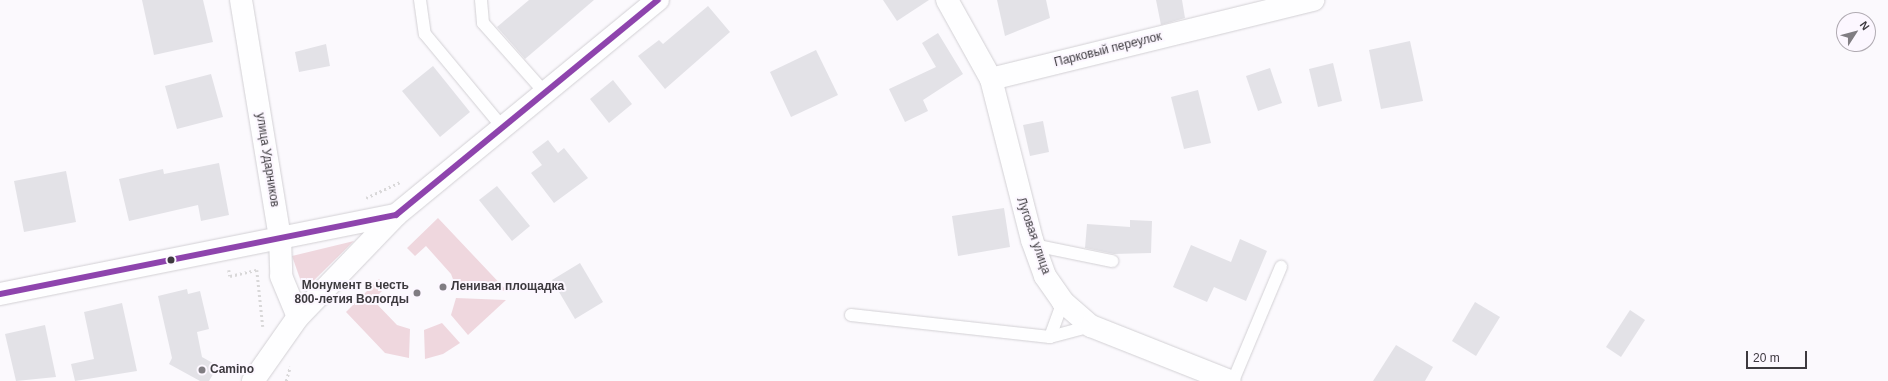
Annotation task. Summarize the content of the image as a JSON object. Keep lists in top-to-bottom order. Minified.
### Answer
{"streets":{"street":["Парковый переулок","улица Ударников","Луговая улица"]},"crossings":[["Парковый переулок","Луговая улица"]],"places":["Ленивая площадка","Монумент в честь 800-летия Вологды","Camino"],"scale_bar":"20 m","north":"top right"}
